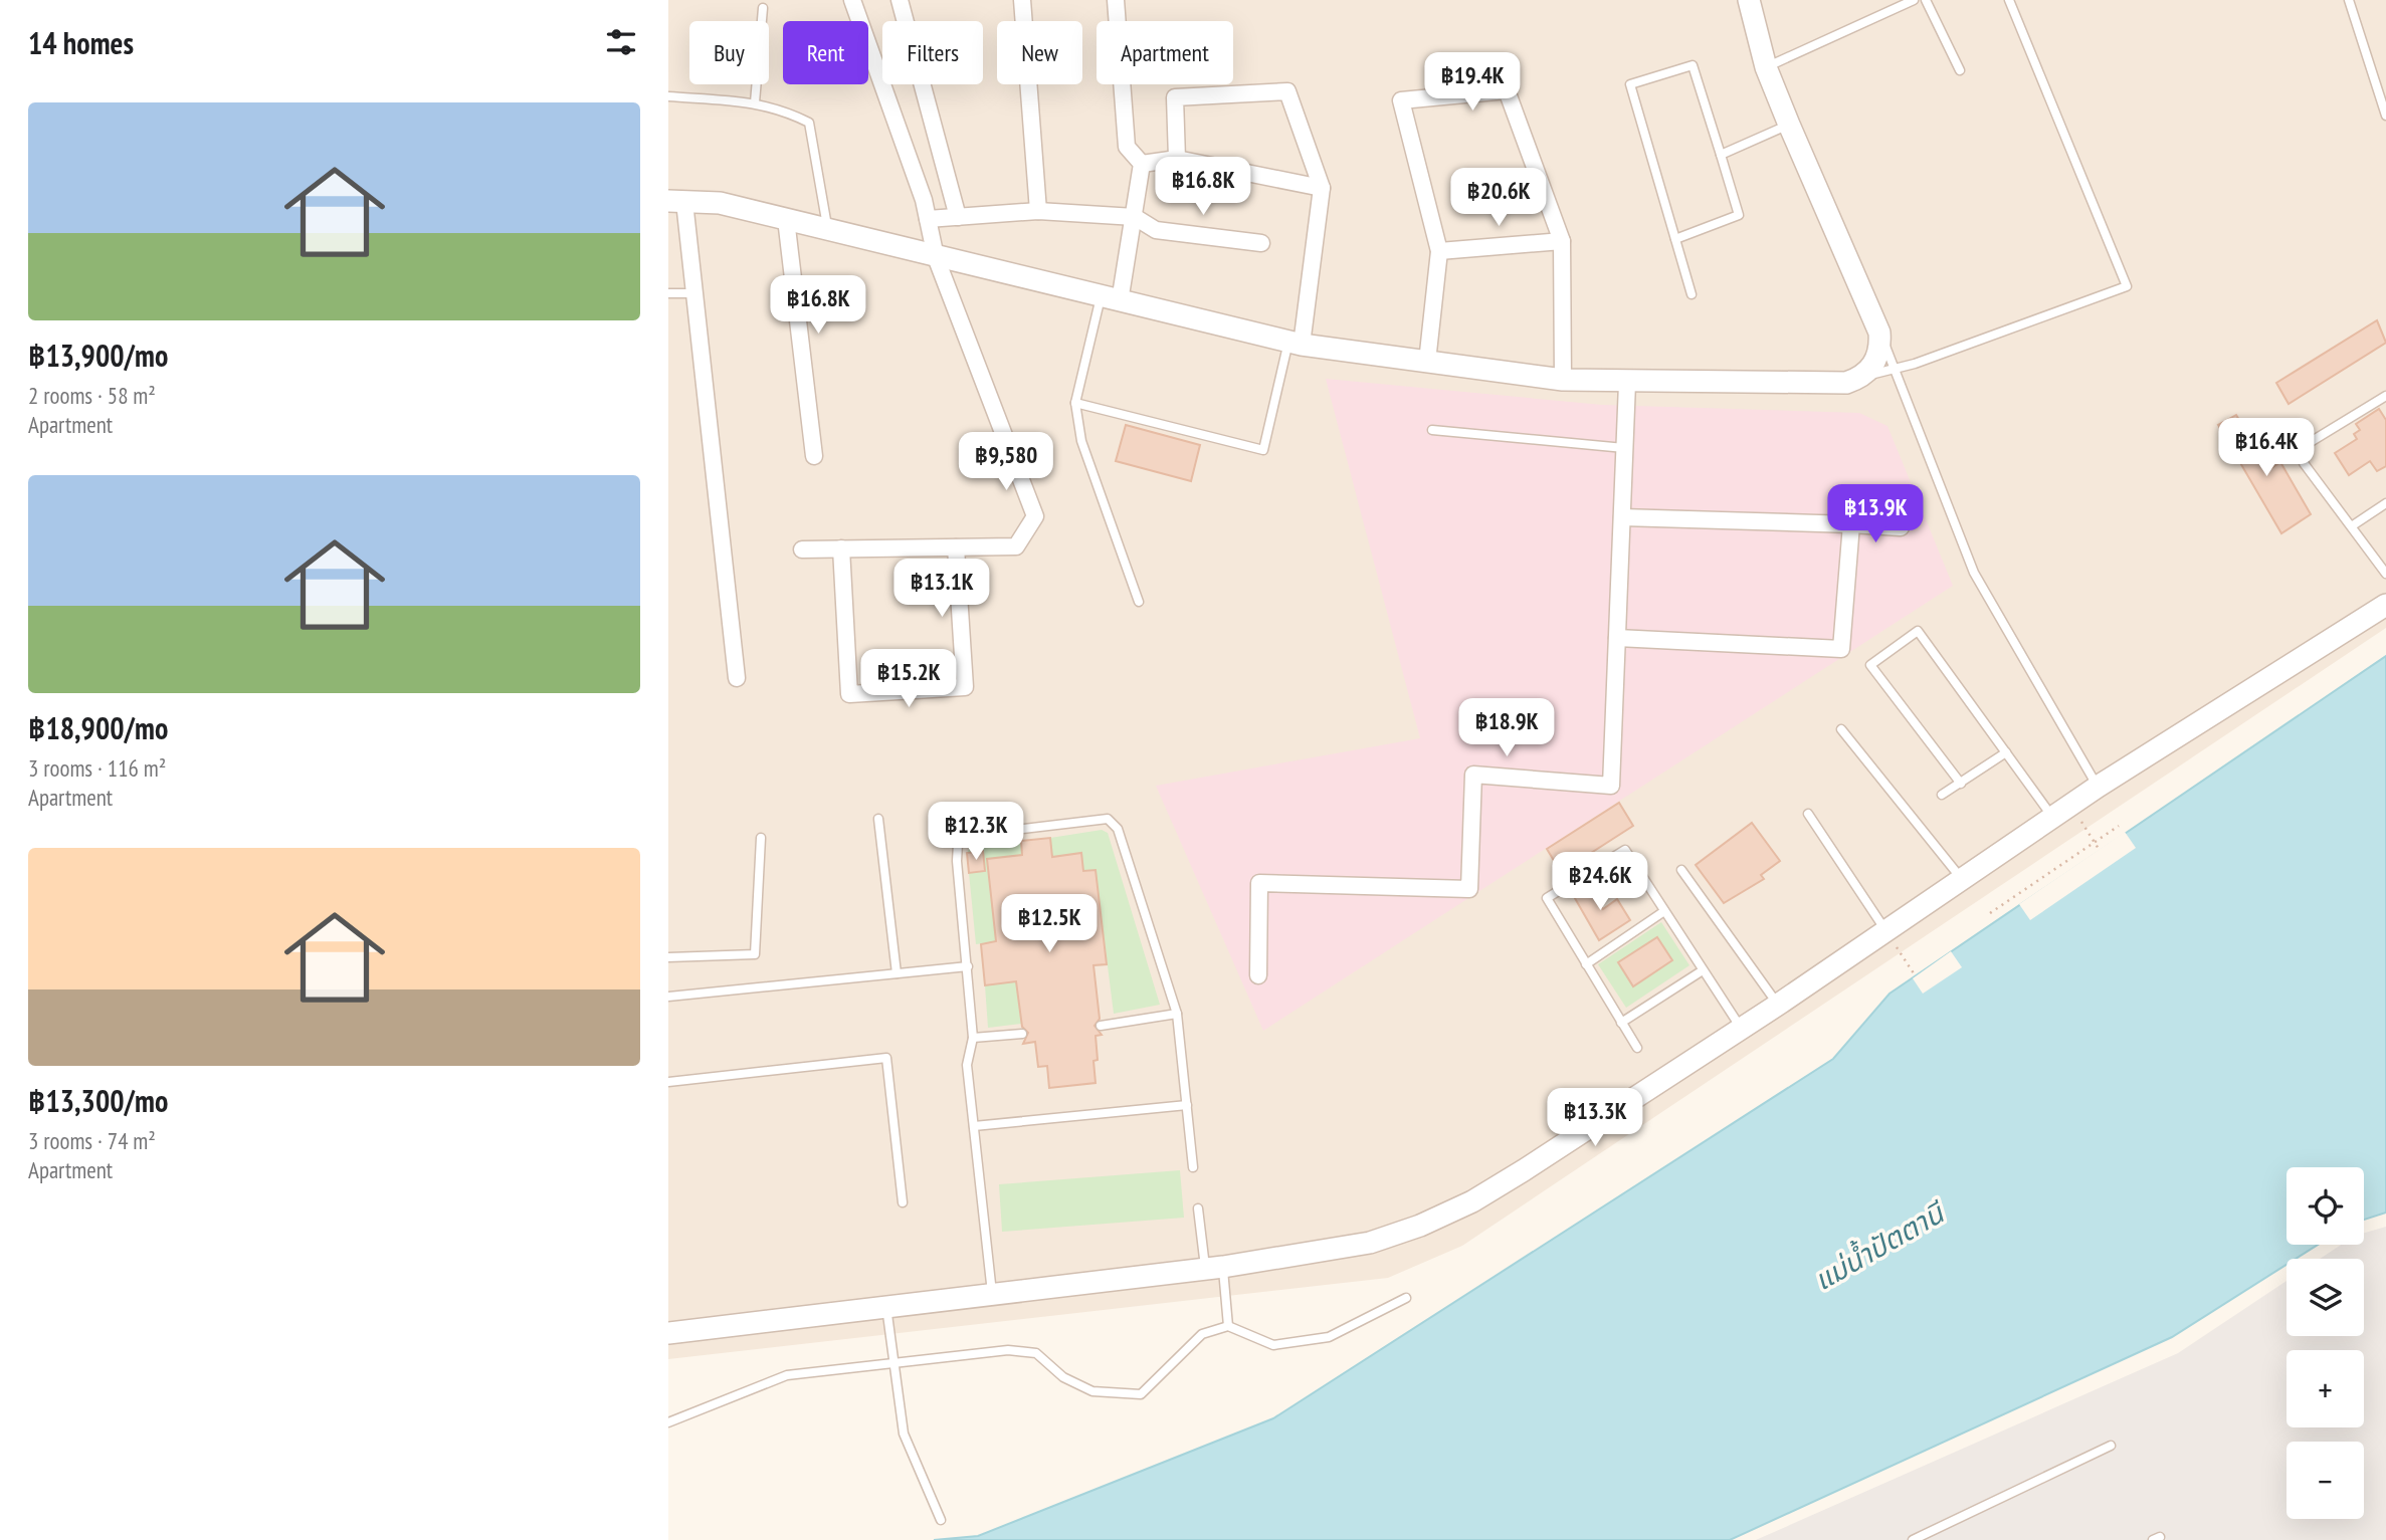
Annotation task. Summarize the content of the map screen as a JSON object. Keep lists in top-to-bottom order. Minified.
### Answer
{"water":["แม่น้ำปัตตานี"],"page":{"heading":"14 homes","chip":["Buy","Rent","Filters","New","Apartment"],"price":["฿19.4K","฿16.8K","฿20.6K","฿16.8K","฿16.4K","฿9,580","฿13.9K","฿13.1K","฿15.2K","฿18.9K","฿12.3K","฿24.6K","฿12.5K","฿13.3K"],"list":[{"name":"฿13,900/mo","note":"2 rooms · 58 m² · Apartment"},{"name":"฿18,900/mo","note":"3 rooms · 116 m² · Apartment"},{"name":"฿13,300/mo","note":"3 rooms · 74 m² · Apartment"}],"map_buttons":["+","−"]}}
